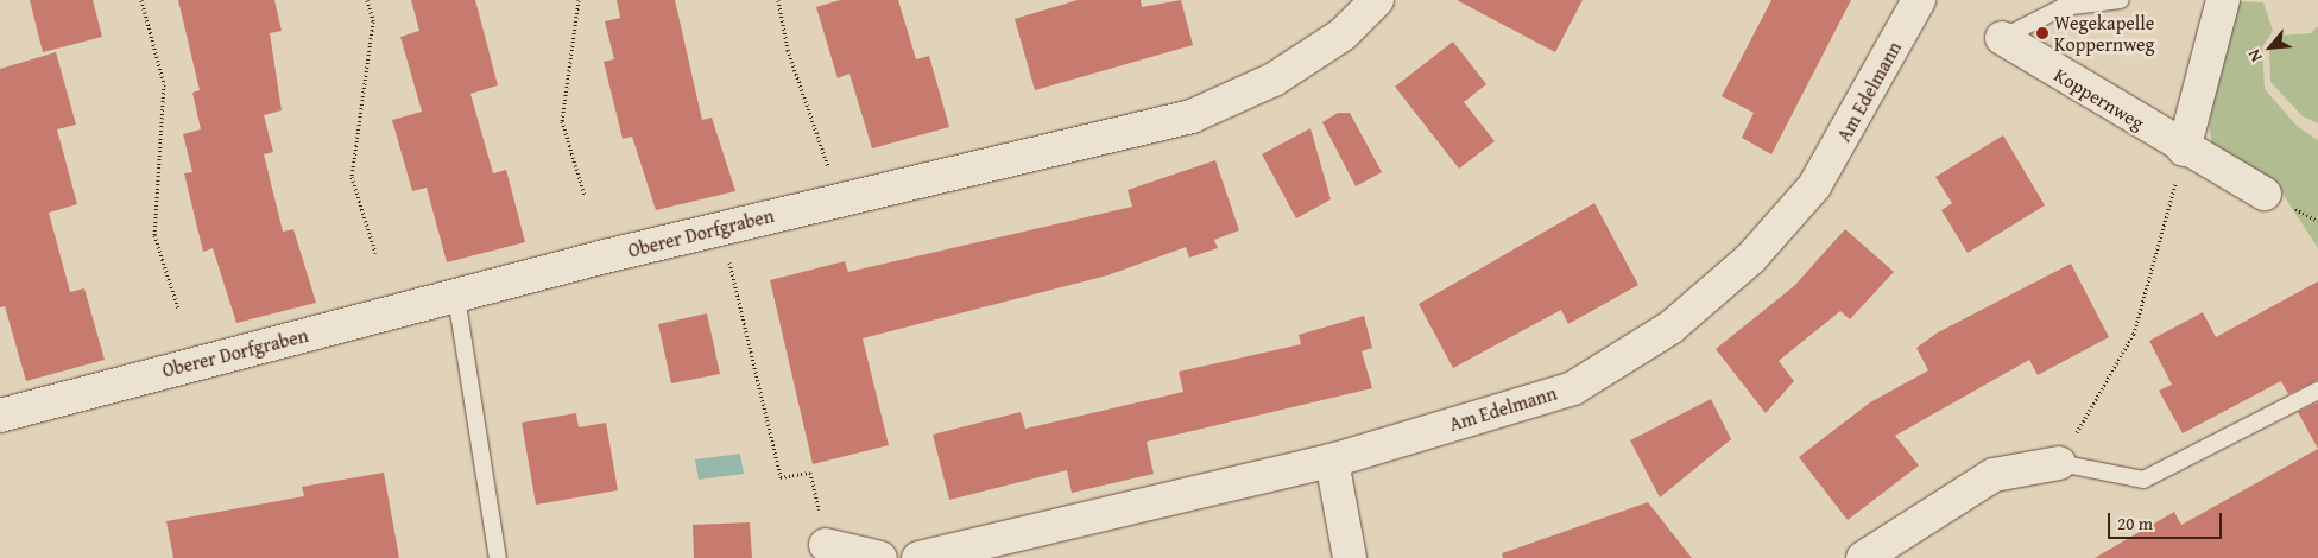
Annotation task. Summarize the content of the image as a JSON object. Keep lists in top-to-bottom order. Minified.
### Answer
{"streets":{"street":["Am Edelmann","Koppernweg","Oberer Dorfgraben"]},"places":["Wegekapelle Koppernweg"],"scale_bar":"20 m","north":"bottom left"}
